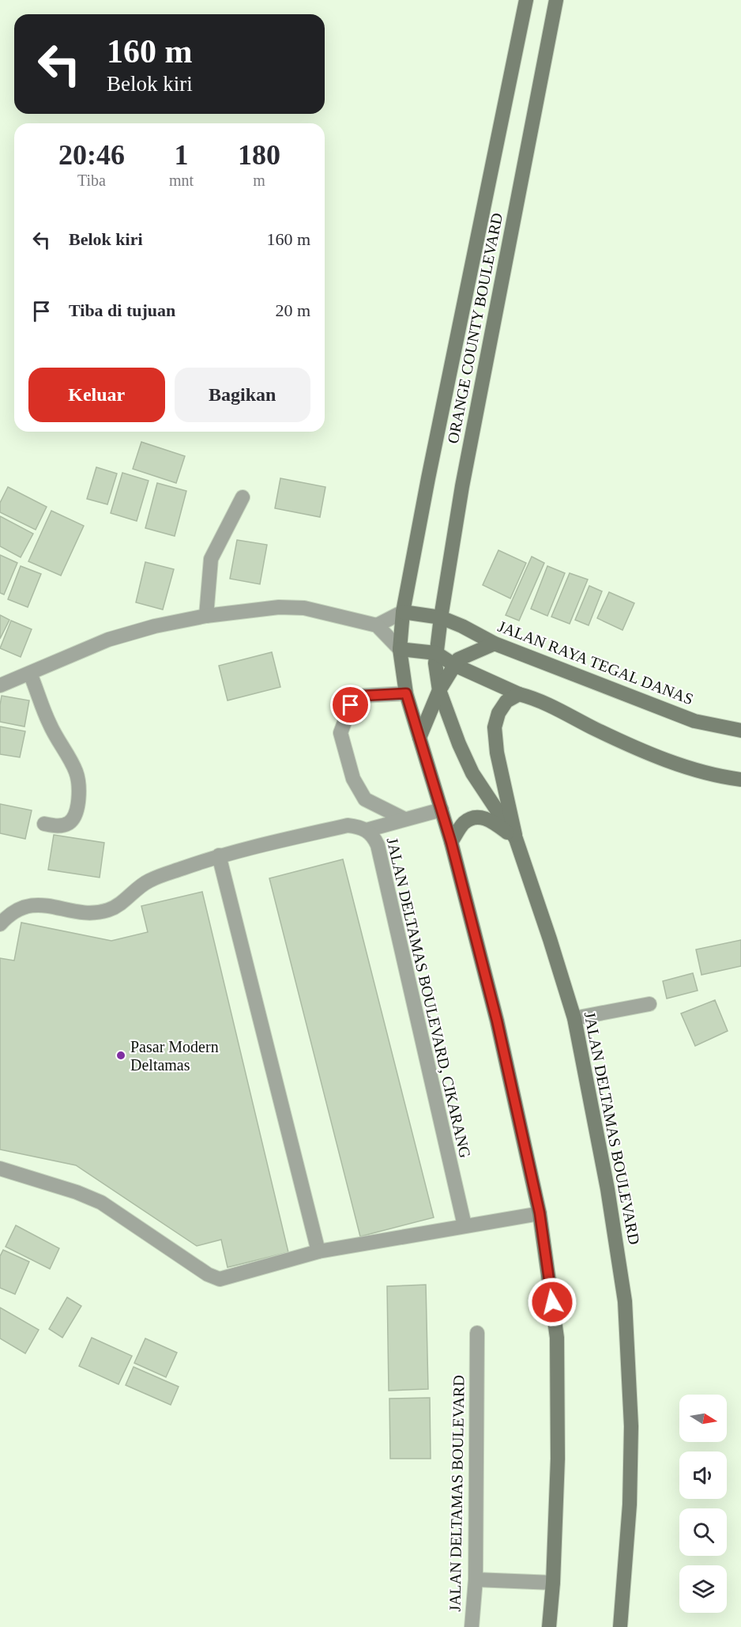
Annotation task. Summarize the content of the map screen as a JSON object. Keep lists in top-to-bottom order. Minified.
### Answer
{"streets":{"main road":["ORANGE COUNTY BOULEVARD","JALAN RAYA TEGAL DANAS","JALAN DELTAMAS BOULEVARD"],"street":["JALAN DELTAMAS BOULEVARD, CIKARANG"]},"crossings":[["ORANGE COUNTY BOULEVARD","JALAN RAYA TEGAL DANAS"],["ORANGE COUNTY BOULEVARD","JALAN DELTAMAS BOULEVARD"]],"places":["Pasar Modern Deltamas"],"north":"right","page":{"turn":["160 m","Belok kiri"],"eta":["20:46","Tiba","1","mnt","180","m"],"list":[{"name":"Belok kiri","value":"160 m"},{"name":"Tiba di tujuan","value":"20 m"}],"buttons":["Keluar","Bagikan"]}}
